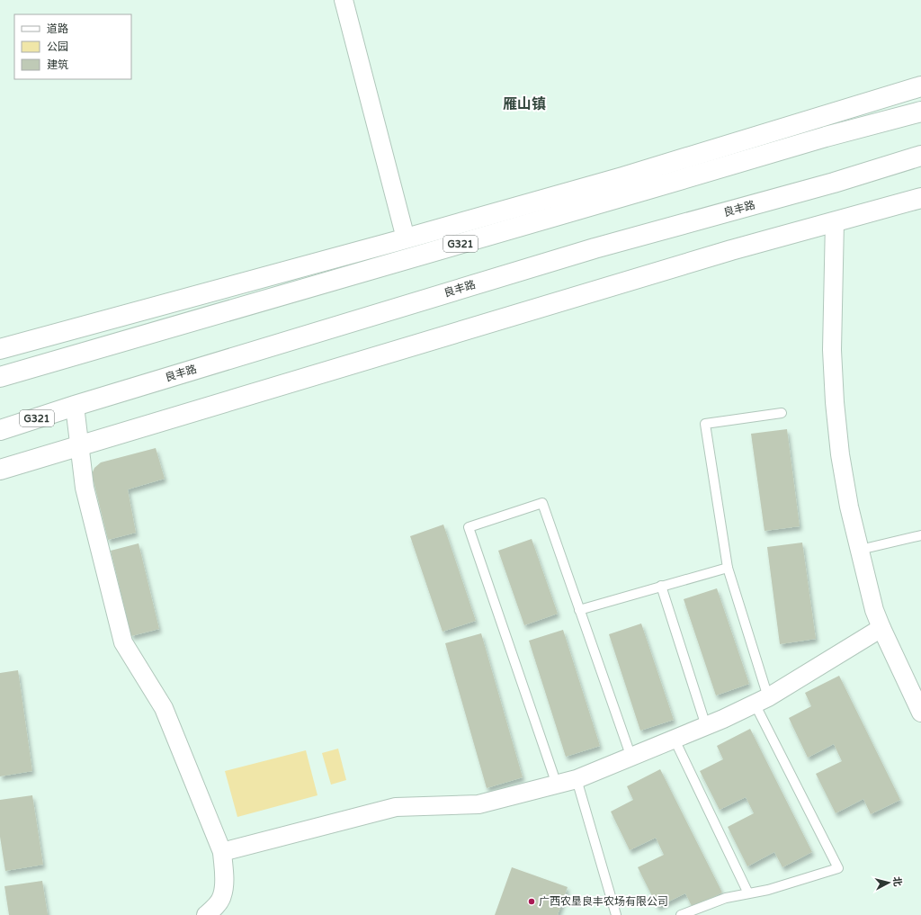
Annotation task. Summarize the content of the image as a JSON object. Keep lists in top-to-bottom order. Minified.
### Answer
{"streets":{"main road":["良丰路","G321"]},"districts":["雁山镇"],"places":["广西农垦良丰农场有限公司"],"legend":["道路","公园","建筑"],"north":"right"}
